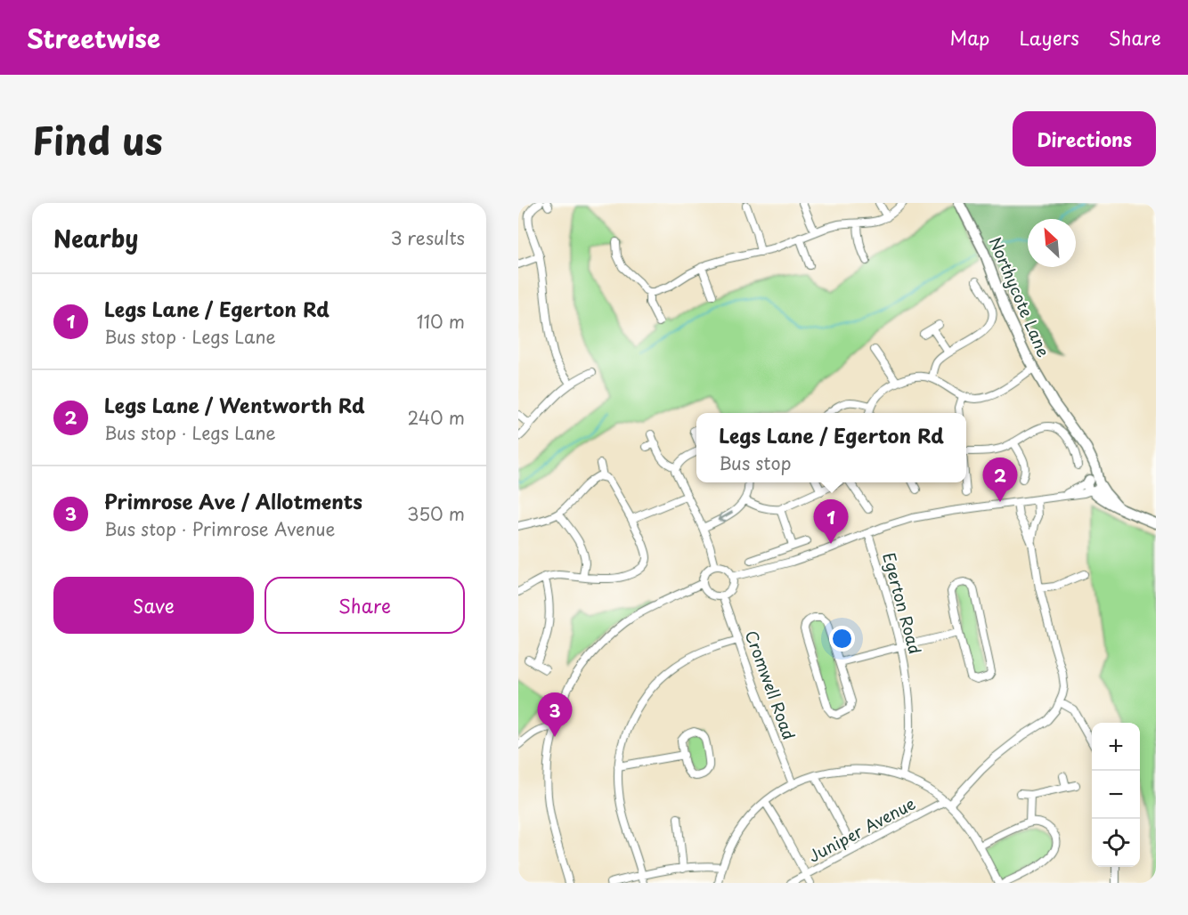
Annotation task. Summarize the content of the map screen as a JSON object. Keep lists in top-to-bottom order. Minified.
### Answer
{"streets":{"street":["Northycote Lane","Egerton Road","Cromwell Road","Juniper Avenue"]},"north":"top left","page":{"header":"Streetwise","nav":["Map","Layers","Share"],"title":"Find us","buttons":["Directions",["Save","Share"]],"heading":["Nearby","3 results"],"list":[{"mark":"1","name":"Legs Lane / Egerton Rd","note":"Bus stop · Legs Lane","value":"110 m"},{"mark":"2","name":"Legs Lane / Wentworth Rd","note":"Bus stop · Legs Lane","value":"240 m"},{"mark":"3","name":"Primrose Ave / Allotments","note":"Bus stop · Primrose Avenue","value":"350 m"}],"popup":["Legs Lane / Egerton Rd","Bus stop"],"pins":["2","1","3"],"map_buttons":["+","−"]}}
